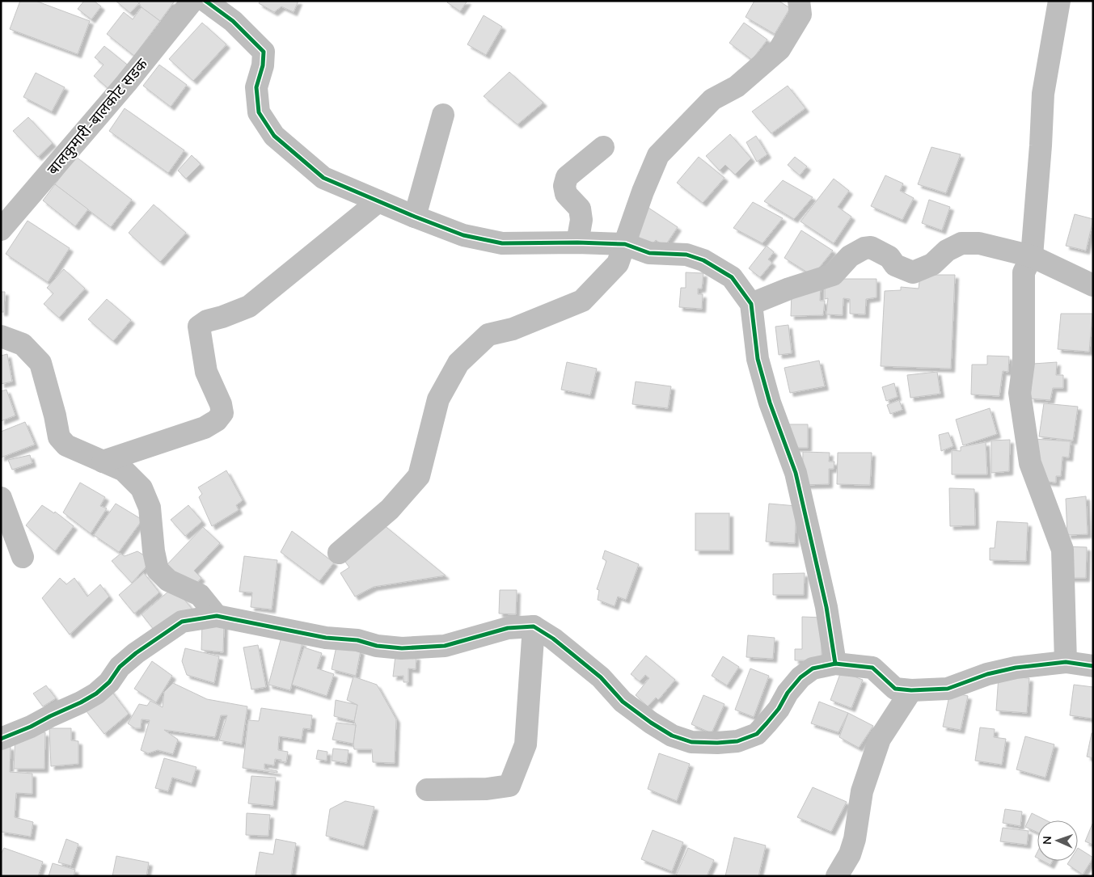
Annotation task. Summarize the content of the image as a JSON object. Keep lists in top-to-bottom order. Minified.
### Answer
{"streets":{"street":["बालकुमारी-बालकोट सडक"]},"north":"left"}
